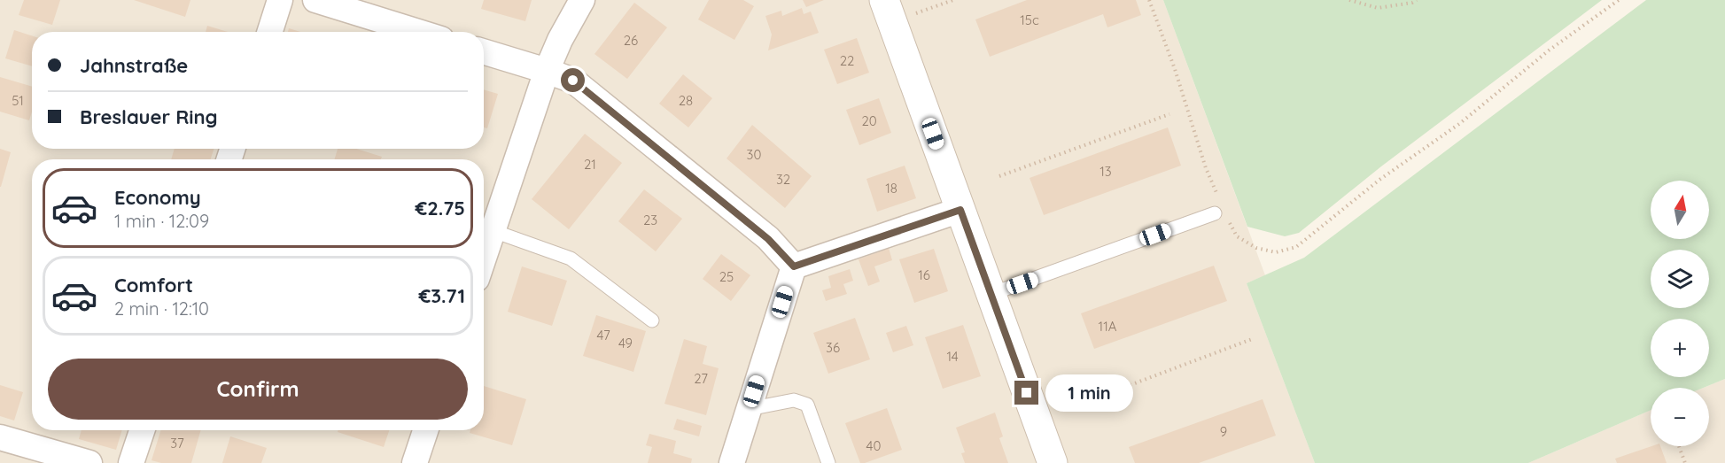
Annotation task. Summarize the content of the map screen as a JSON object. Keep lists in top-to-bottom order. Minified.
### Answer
{"house_numbers":["15c","26","22","51","28","20","30","21","13","32","18","23","16","25","11A","47","49","36","14","27","9","37","40"],"north":"top","page":{"banner":["Jahnstraße","Breslauer Ring"],"list":[{"name":"Economy","note":"1 min · 12:09","value":"€2.75"},{"name":"Comfort","note":"2 min · 12:10","value":"€3.71"}],"map_buttons":["+","−"],"buttons":"Confirm","bubble":"1 min"}}
